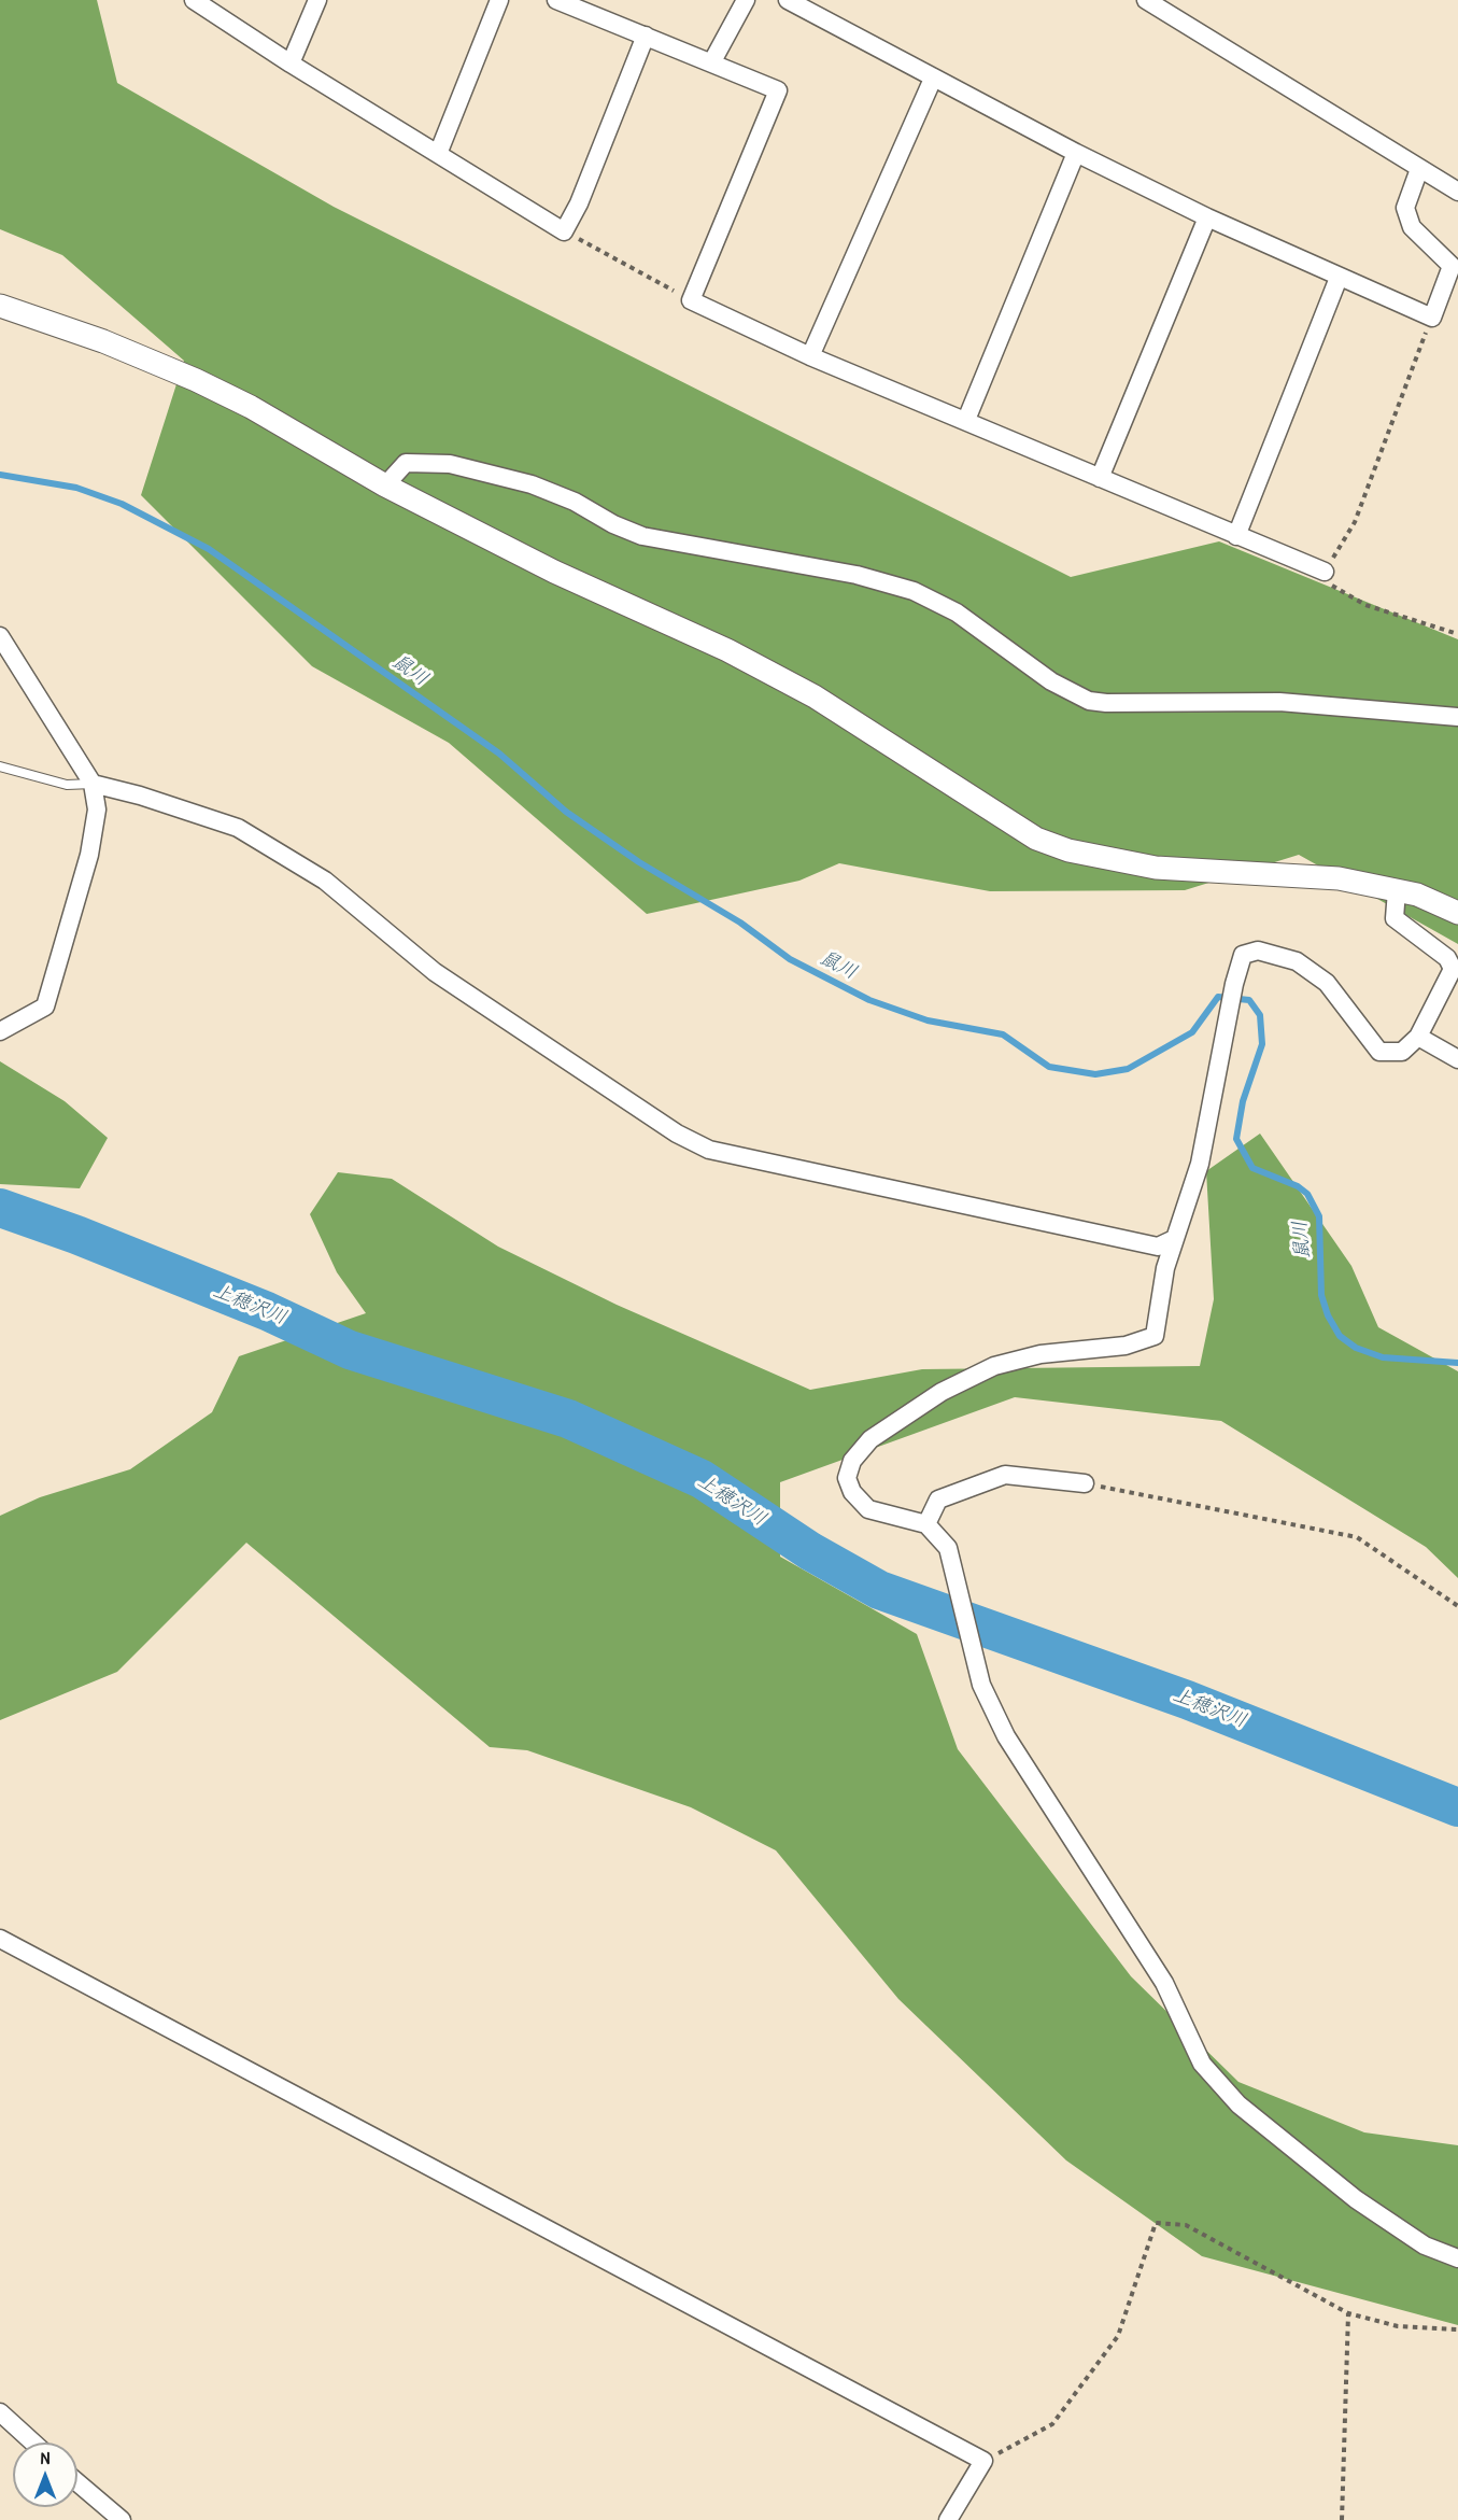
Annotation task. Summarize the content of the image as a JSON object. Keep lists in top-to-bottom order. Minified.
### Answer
{"water":["鼠川","上穂沢川"],"north":"top"}
